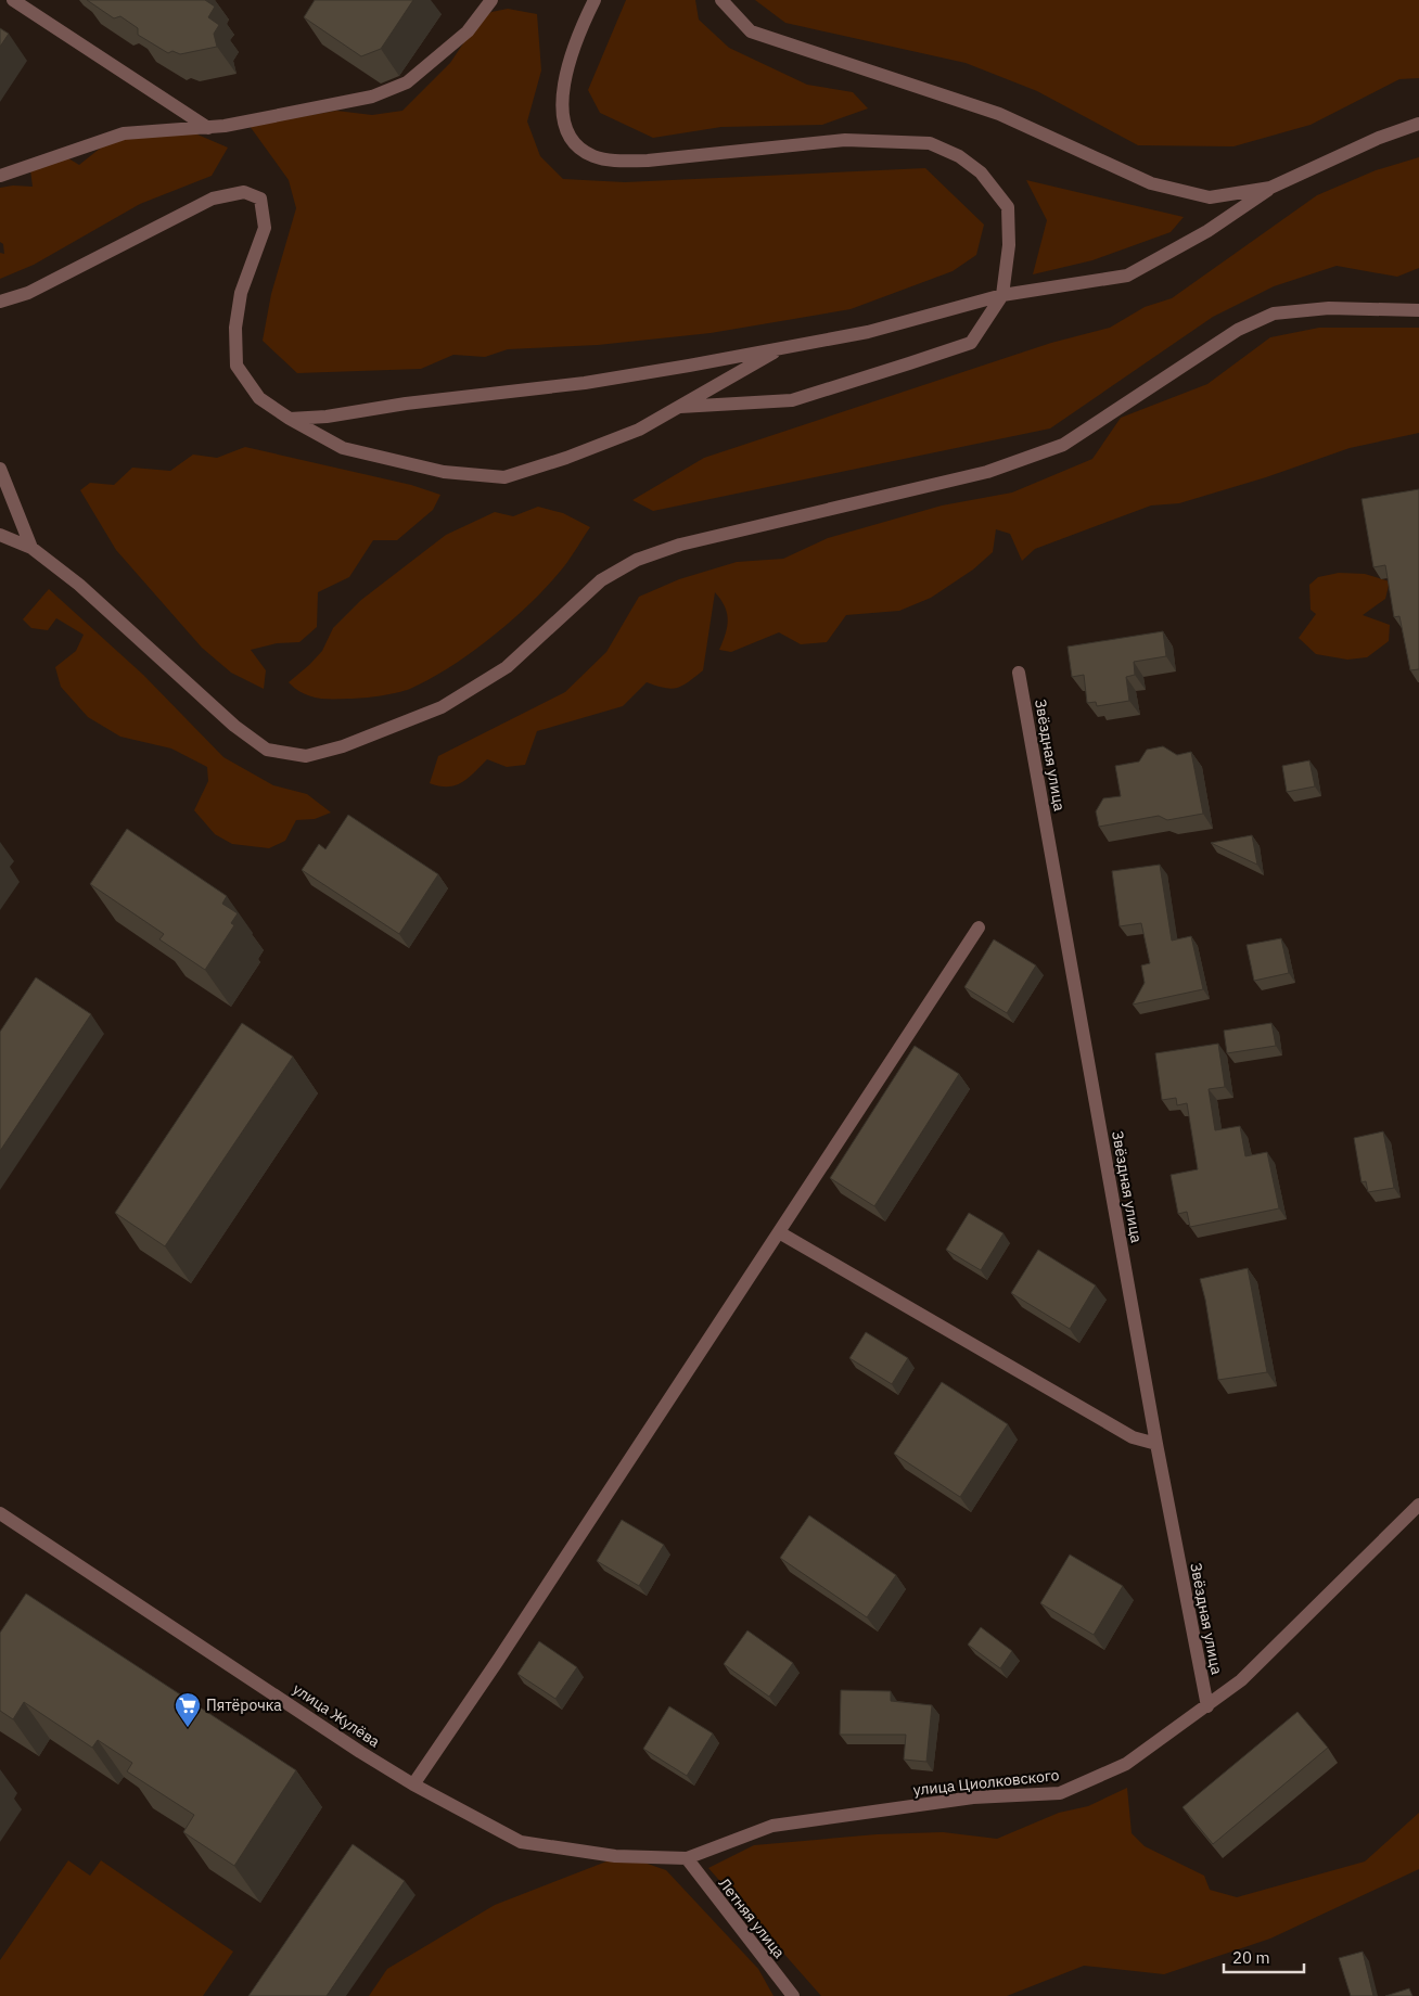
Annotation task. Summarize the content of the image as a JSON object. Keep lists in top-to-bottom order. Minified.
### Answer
{"streets":{"street":["Звёздная улица","улица Жулёва","улица Циолковского","Летняя улица"]},"crossings":[["Звёздная улица","улица Циолковского"],["улица Жулёва","улица Циолковского"],["улица Жулёва","Летняя улица"],["улица Циолковского","Летняя улица"]],"places":{"supermarket":["Пятёрочка"]},"scale_bar":"20 m"}
